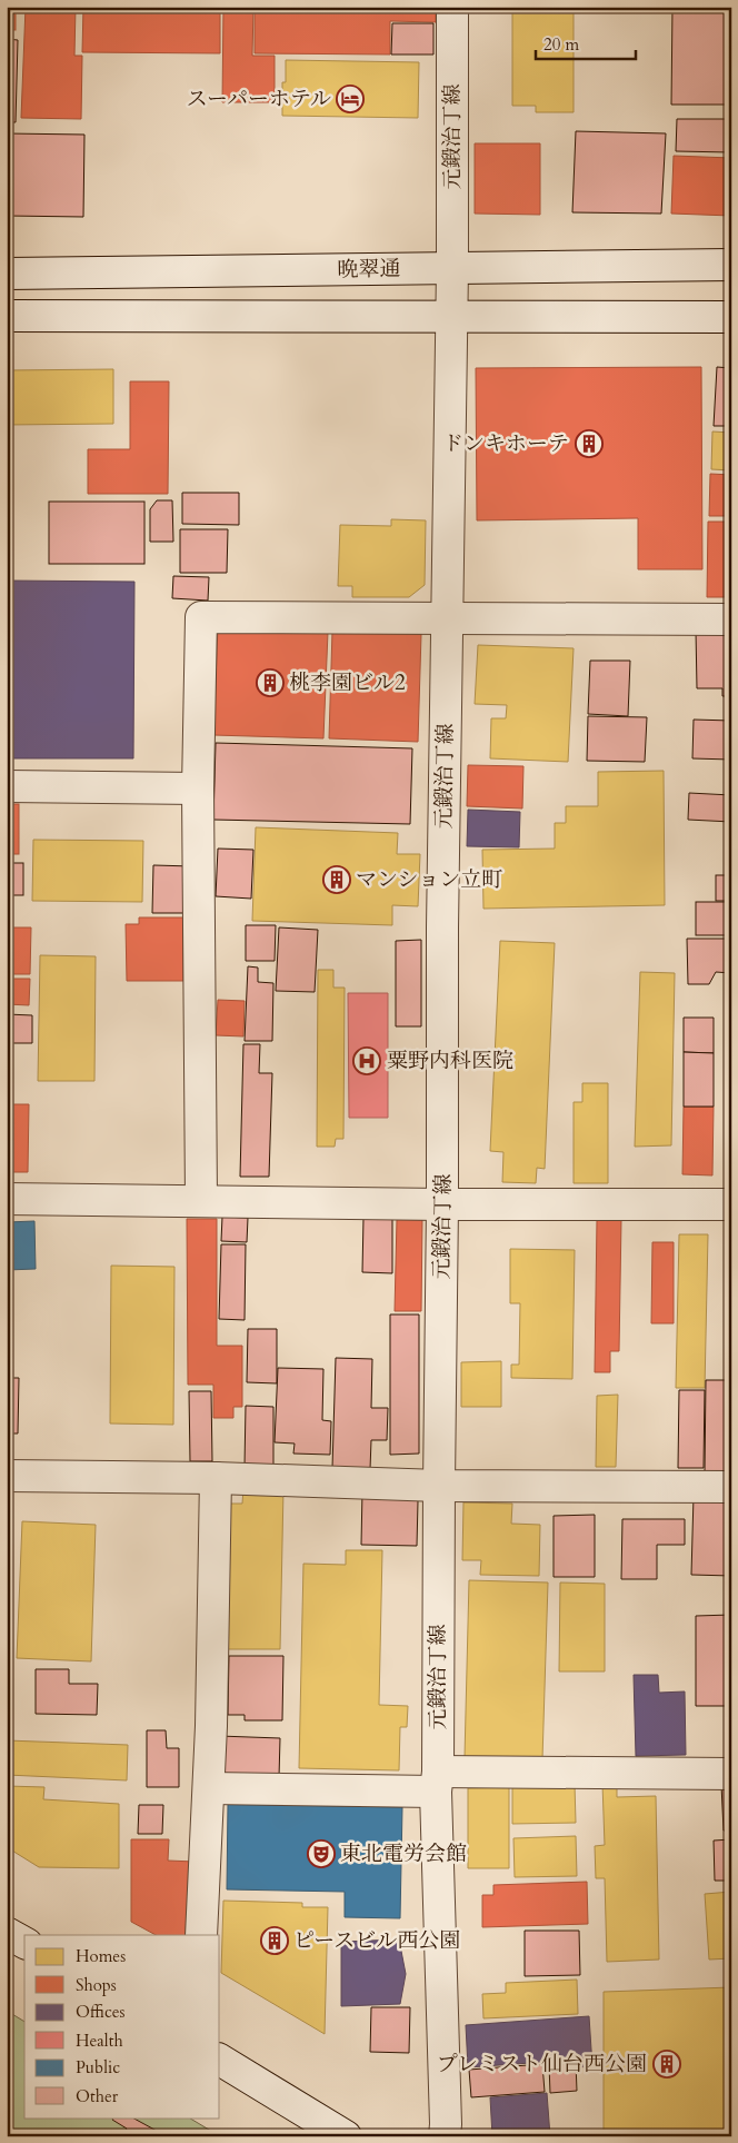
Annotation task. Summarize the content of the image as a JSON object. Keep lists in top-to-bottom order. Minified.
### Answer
{"streets":{"street":["元鍛治丁線","晩翠通"]},"crossings":[["元鍛治丁線","晩翠通"]],"places":{"hotel":["スーパーホテル"],"building":["ドンキホーテ","桃李園ビル2","マンション立町","ピースビル西公園","プレミスト仙台西公園"],"hospital":["粟野内科医院"],"theatre":["東北電労会館"]},"legend":["Homes","Shops","Offices","Health","Public","Other"],"scale_bar":"20 m"}
